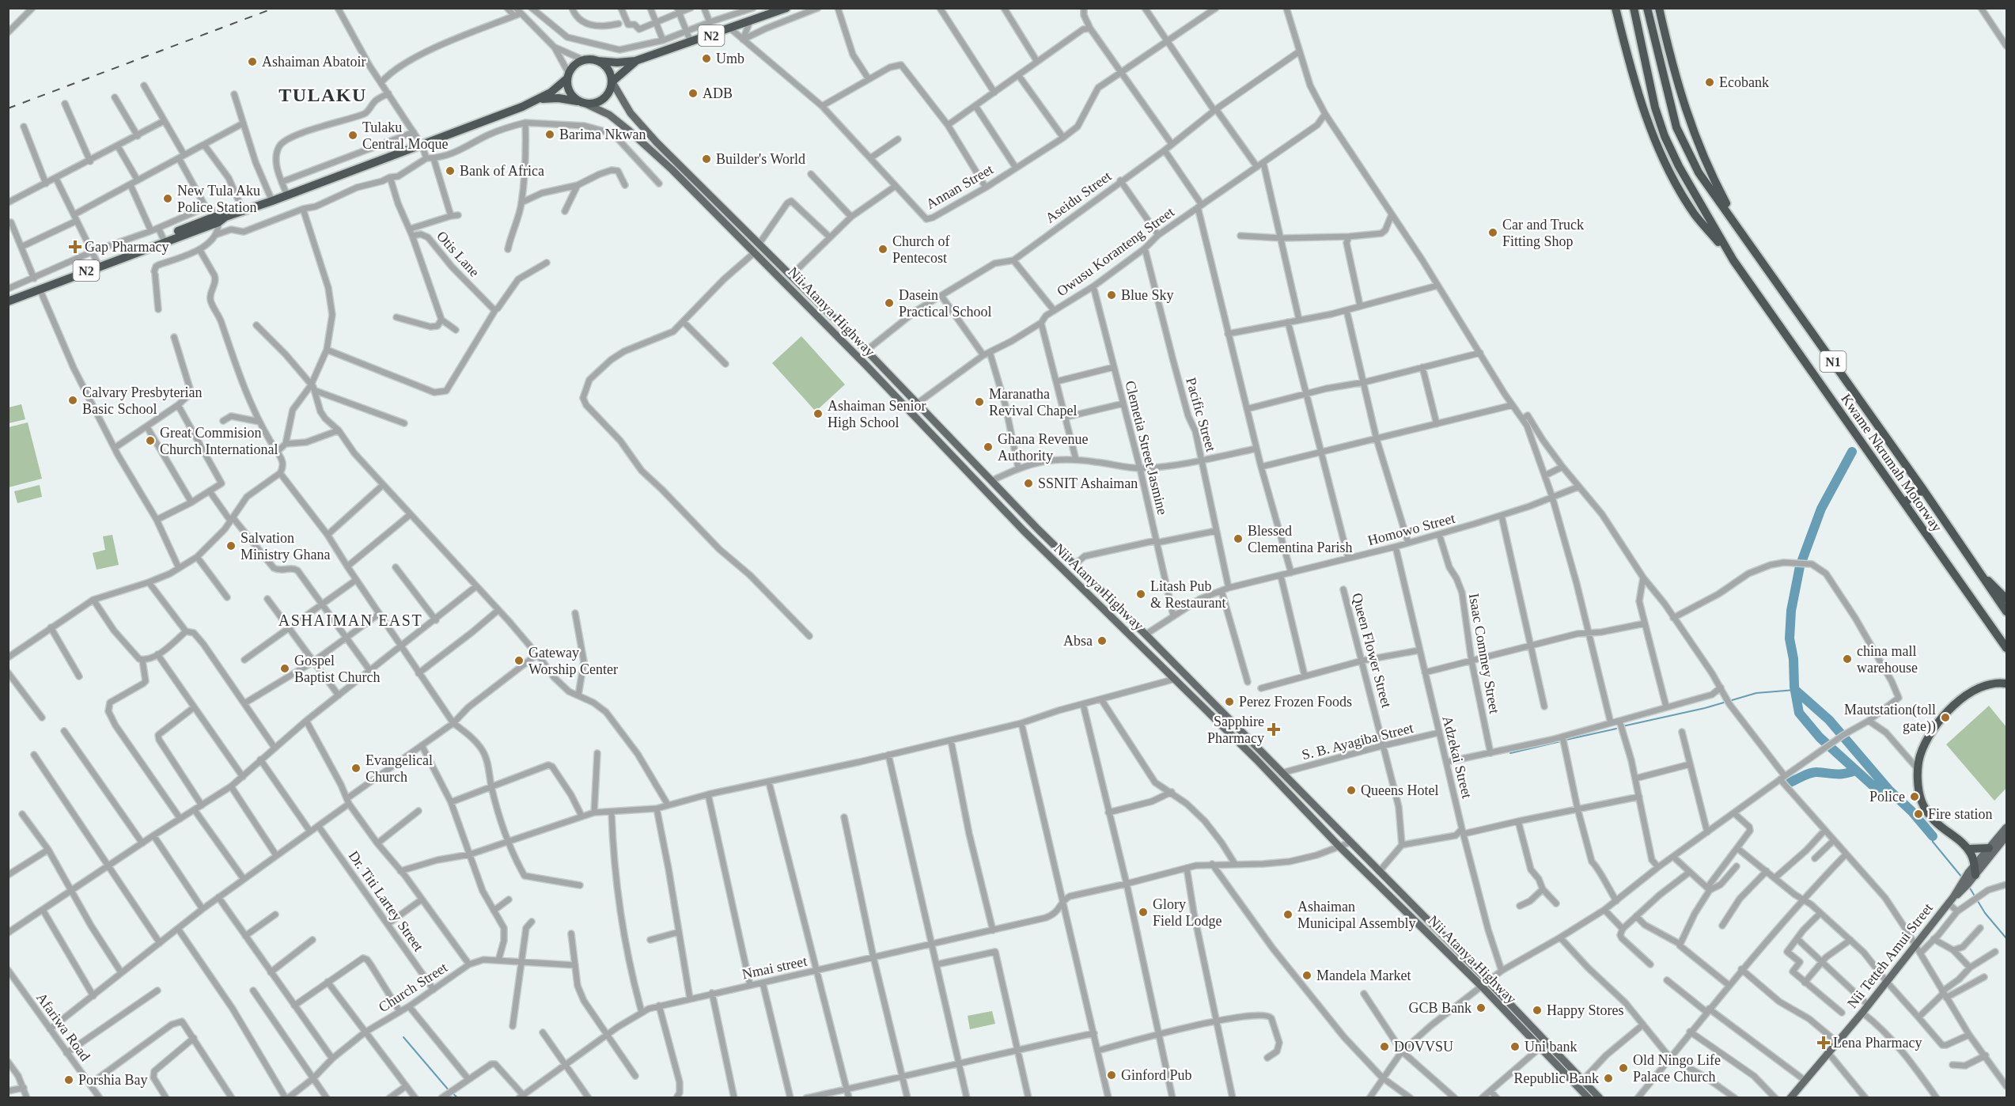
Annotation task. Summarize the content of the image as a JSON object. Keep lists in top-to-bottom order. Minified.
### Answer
{"streets":{"highway":["N2","N1","Kwame Nkrumah Motorway"],"main road":["Nii Atanya Highway","Nii Tetteh Amui Street"],"street":["Annan Street","Aseidu Street","Owusu Koranteng Street","Otis Lane","Pacific Street","Clemetia Street Jasmine","Homowo Street","Queen Flower Street","Isaac Commey Street","S. B. Ayagiba Street","Adzekai Street","Dr. Titi Lartey Street","Nmai street","Church Street","Afariwa Road"]},"crossings":[["N2","Annan Street"],["N2","Nii Atanya Highway"],["Owusu Koranteng Street","Pacific Street"],["Owusu Koranteng Street","Clemetia Street Jasmine"],["Pacific Street","Homowo Street"],["Clemetia Street Jasmine","Homowo Street"],["Homowo Street","Isaac Commey Street"],["Homowo Street","Adzekai Street"],["Queen Flower Street","S. B. Ayagiba Street"],["S. B. Ayagiba Street","Adzekai Street"],["Dr. Titi Lartey Street","Church Street"]],"districts":["TULAKU","ASHAIMAN EAST"],"places":{"other":["Umb","Ashaiman Abatoir","Ecobank","ADB","Barima Nkwan","Tulaku Central Moque","Builder's World","Bank of Africa","New Tula Aku Police Station","Car and Truck Fitting Shop","Church of Pentecost","Blue Sky","Dasein Practical School","Calvary Presbyterian Basic School","Maranatha Revival Chapel","Ashaiman Senior High School","Great Commision Church International","Ghana Revenue Authority","SSNIT Ashaiman","Blessed Clementina Parish","Salvation Ministry Ghana","Litash Pub & Restaurant","Absa","china mall warehouse","Gateway Worship Center","Gospel Baptist Church","Perez Frozen Foods","Mautstation(toll gate))","Evangelical Church","Queens Hotel","Police","Fire station","Glory Field Lodge","Ashaiman Municipal Assembly","Mandela Market","GCB Bank","Happy Stores","DOVVSU","Uni bank","Old Ningo Life Palace Church","Ginford Pub","Republic Bank","Porshia Bay"],"health":["Gap Pharmacy","Sapphire Pharmacy","Lena Pharmacy"]}}
